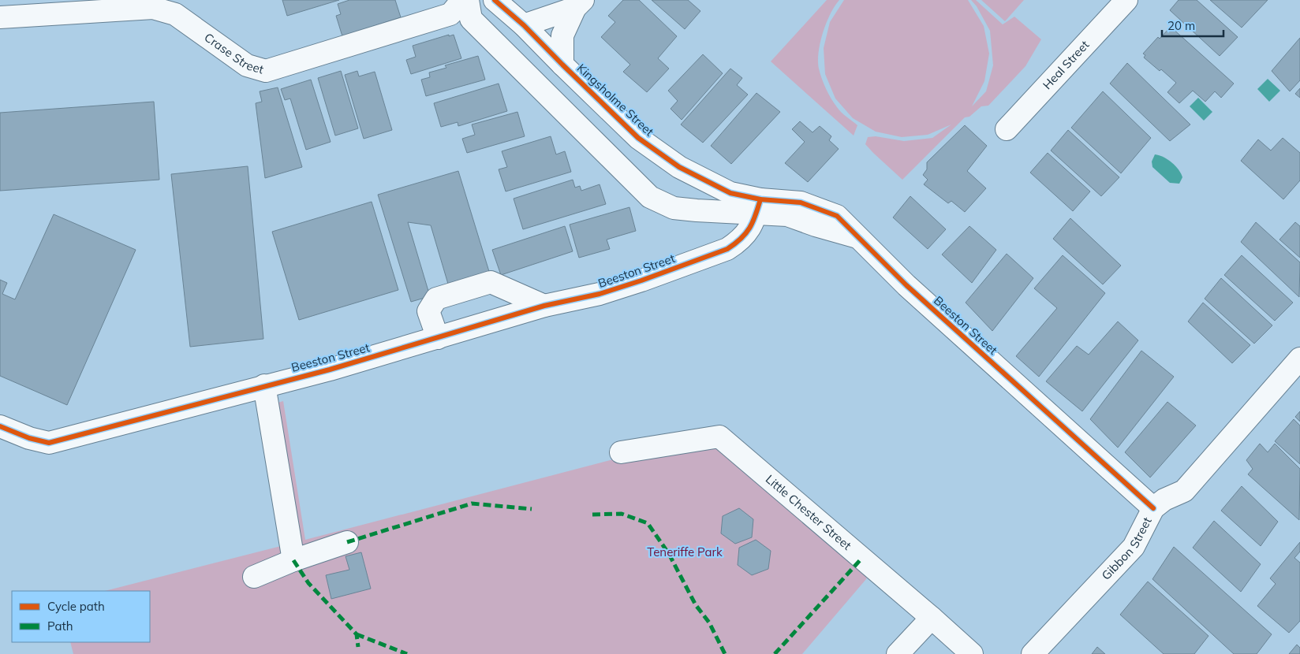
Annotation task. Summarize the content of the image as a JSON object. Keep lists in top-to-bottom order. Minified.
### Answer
{"streets":{"street":["Crase Street","Heal Street","Kingsholme Street","Beeston Street","Little Chester Street","Gibbon Street"]},"crossings":[["Kingsholme Street","Beeston Street"],["Beeston Street","Gibbon Street"]],"parks":["Teneriffe Park"],"legend":["Cycle path","Path"],"scale_bar":"20 m"}
